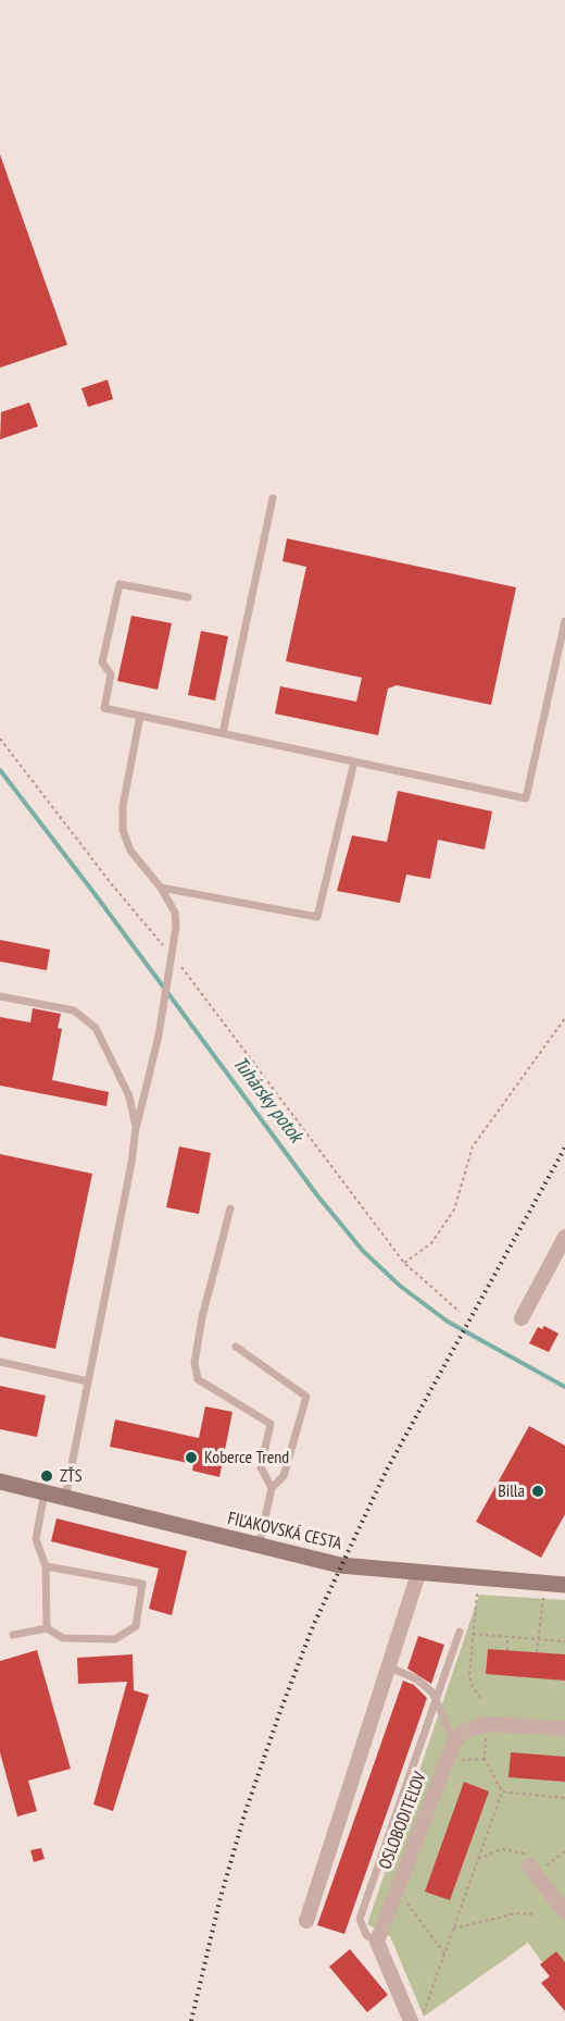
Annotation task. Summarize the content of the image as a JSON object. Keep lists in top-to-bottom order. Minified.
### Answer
{"streets":{"street":["FIĽAKOVSKÁ CESTA","OSLOBODITEĽOV"]},"water":["Tuhársky potok"],"places":["Koberce Trend","ZŤS","Billa"]}
